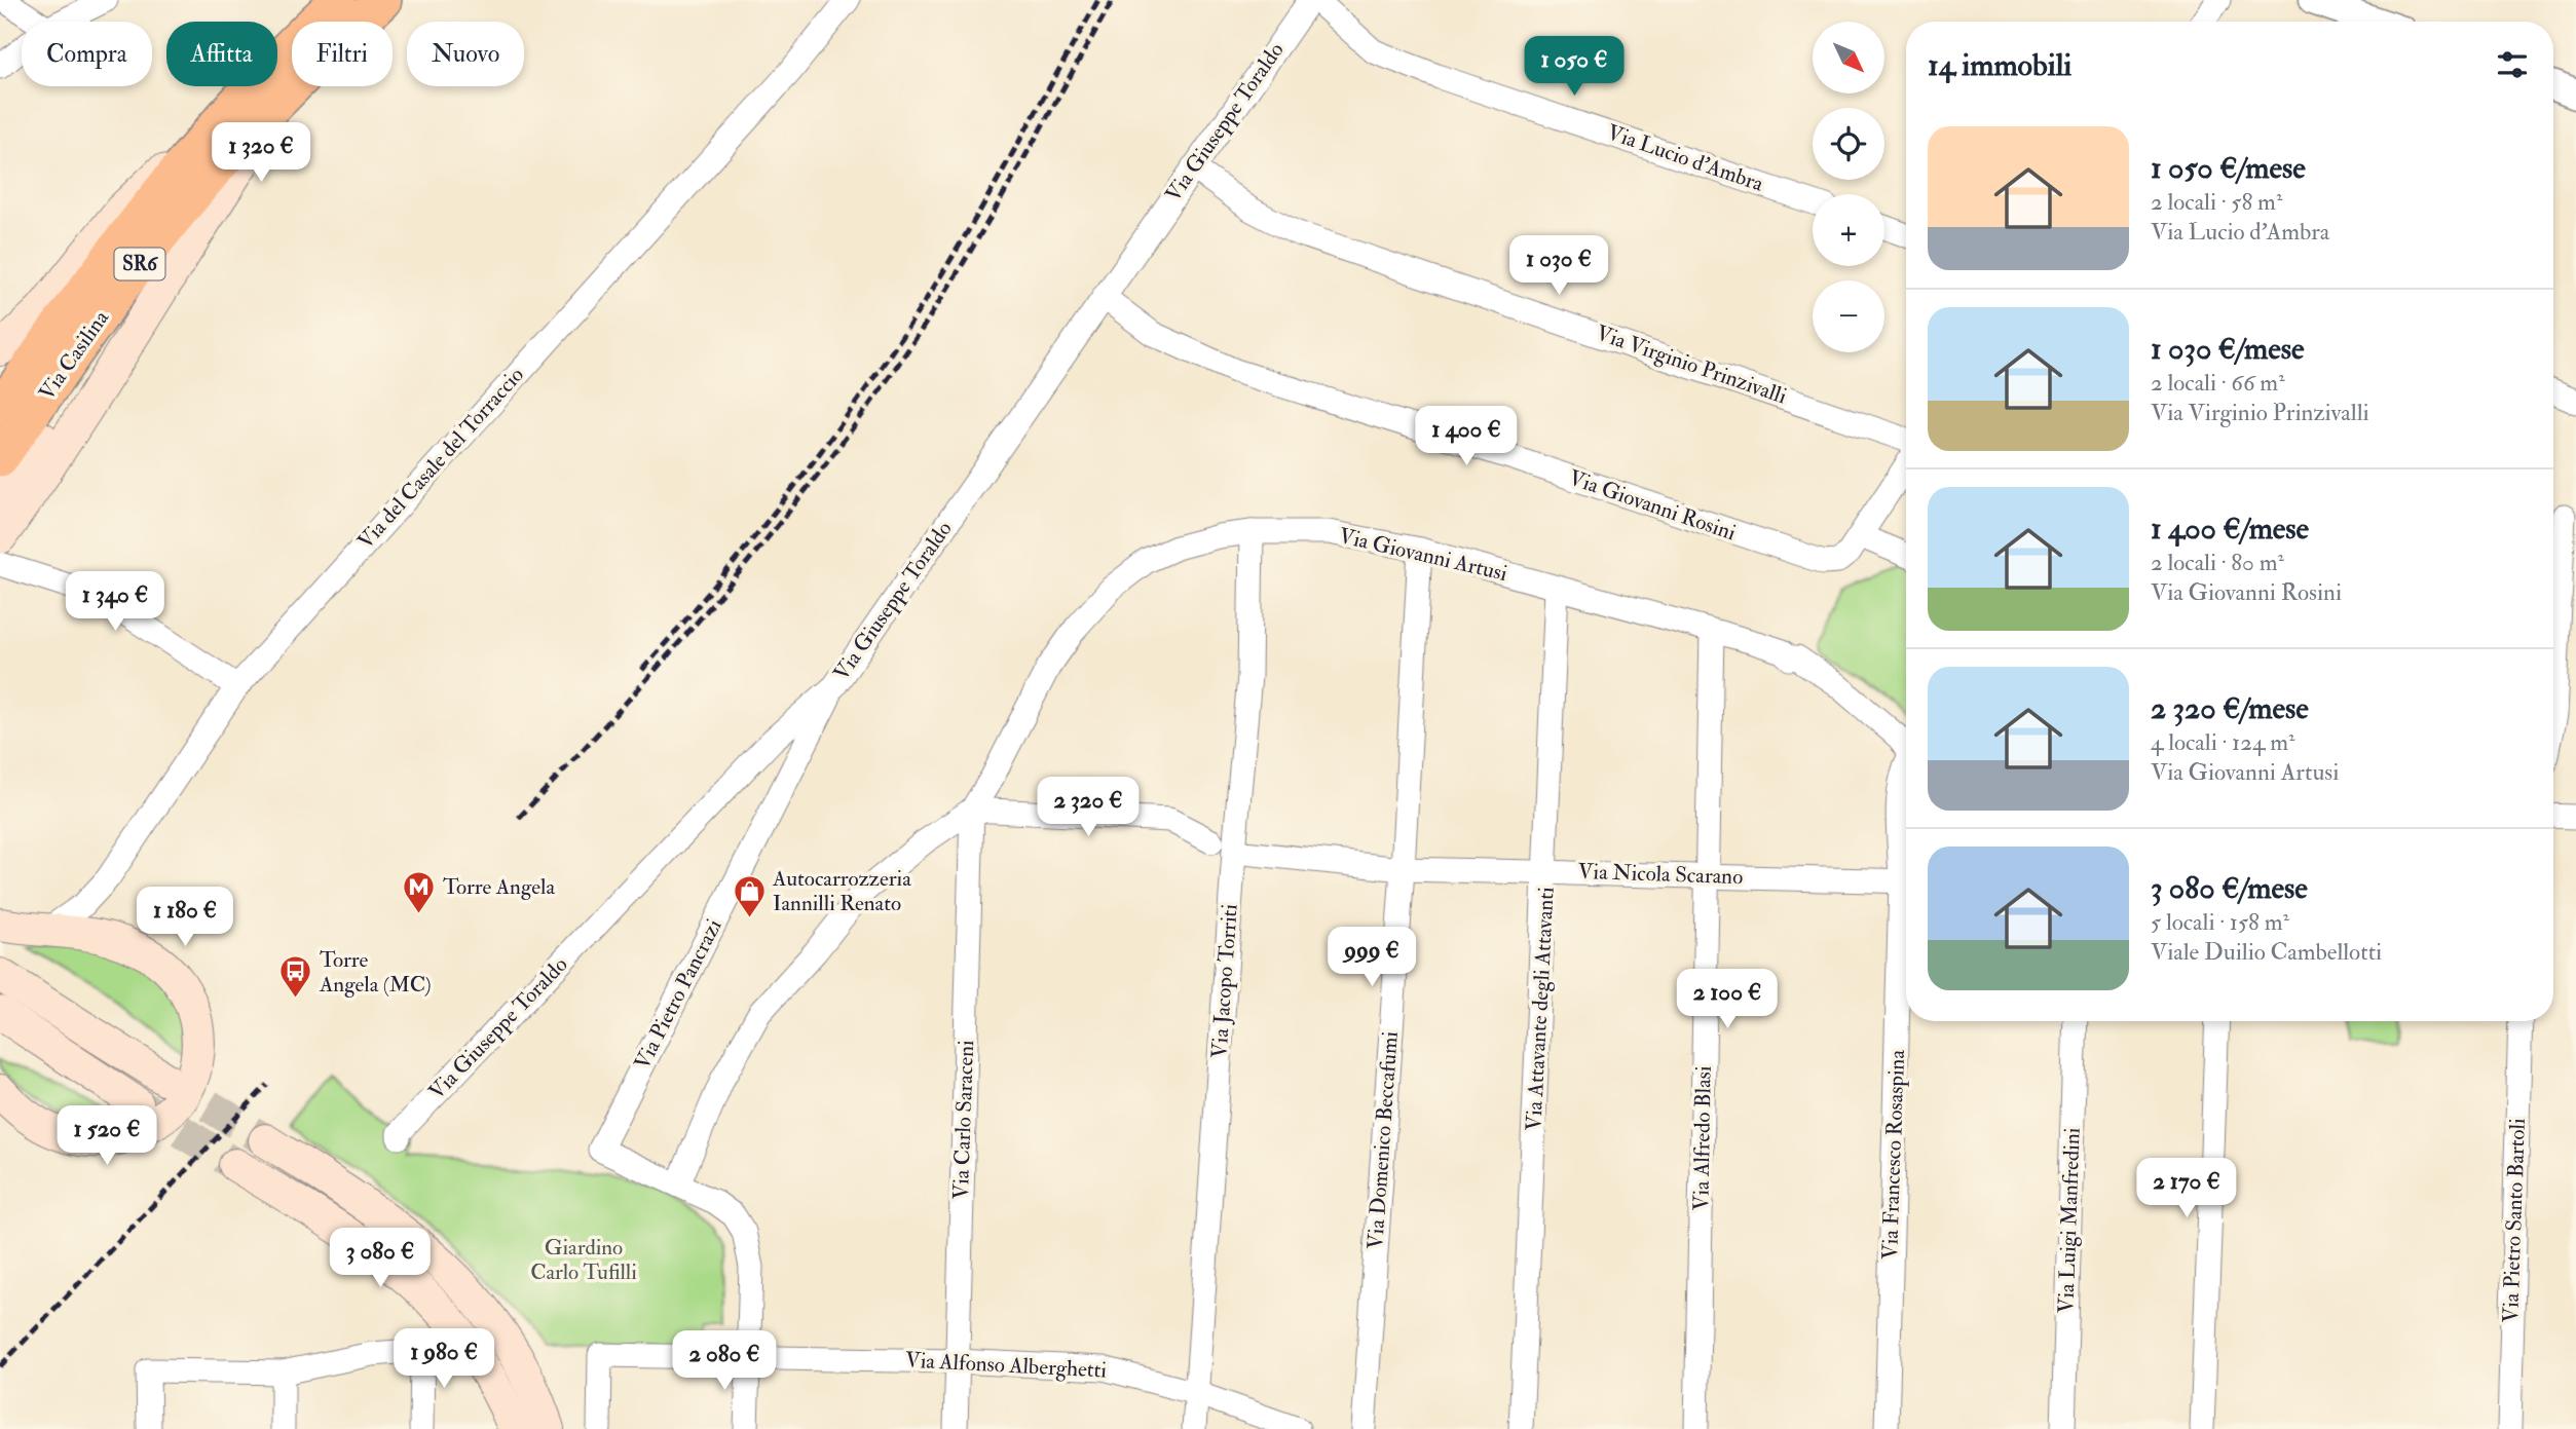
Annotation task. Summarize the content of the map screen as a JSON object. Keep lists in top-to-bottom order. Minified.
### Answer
{"streets":{"main road":["SR6","Via Casilina"],"street":["Via Giuseppe Toraldo","Via Lucio d'Ambra","Via Virginio Prinzivalli","Via del Casale del Torraccio","Via Giovanni Rosini","Via Giovanni Artusi","Via Nicola Scarano","Via Jacopo Torriti","Via Pietro Pancrazi","Via Attavante degli Attavanti","Via Carlo Saraceni","Via Alfredo Blasi","Via Domenico Beccafumi","Via Francesco Rosaspina","Via Luigi Manfredini","Via Pietro Santo Bartoli","Via Alfonso Alberghetti"]},"crossings":[["Via Giuseppe Toraldo","Via Virginio Prinzivalli"],["Via Giuseppe Toraldo","Via Giovanni Rosini"],["Via Giuseppe Toraldo","Via Pietro Pancrazi"],["Via Giovanni Artusi","Via Jacopo Torriti"],["Via Giovanni Artusi","Via Pietro Pancrazi"],["Via Giovanni Artusi","Via Attavante degli Attavanti"],["Via Giovanni Artusi","Via Carlo Saraceni"],["Via Giovanni Artusi","Via Alfredo Blasi"],["Via Giovanni Artusi","Via Domenico Beccafumi"],["Via Nicola Scarano","Via Jacopo Torriti"],["Via Nicola Scarano","Via Attavante degli Attavanti"],["Via Nicola Scarano","Via Alfredo Blasi"],["Via Nicola Scarano","Via Domenico Beccafumi"],["Via Jacopo Torriti","Via Alfonso Alberghetti"],["Via Carlo Saraceni","Via Alfonso Alberghetti"]],"parks":["Giardino Carlo Tufilli"],"places":{"metro station":["Torre Angela"],"shop":["Autocarrozzeria Iannilli Renato"],"bus stop":["Torre Angela (MC)"]},"north":"bottom right","page":{"map_buttons":["+","−"],"chip":["Compra","Affitta","Filtri","Nuovo"],"heading":"14 immobili","price":["1 050 €","1 320 €","1 030 €","1 400 €","1 340 €","2 320 €","1 180 €","999 €","2 100 €","1 520 €","2 170 €","3 080 €","1 980 €","2 080 €"],"list":[{"name":"1 050 €/mese","note":"2 locali · 58 m² · Via Lucio d'Ambra"},{"name":"1 030 €/mese","note":"2 locali · 66 m² · Via Virginio Prinzivalli"},{"name":"1 400 €/mese","note":"2 locali · 80 m² · Via Giovanni Rosini"},{"name":"2 320 €/mese","note":"4 locali · 124 m² · Via Giovanni Artusi"},{"name":"3 080 €/mese","note":"5 locali · 158 m² · Viale Duilio Cambellotti"}]}}
